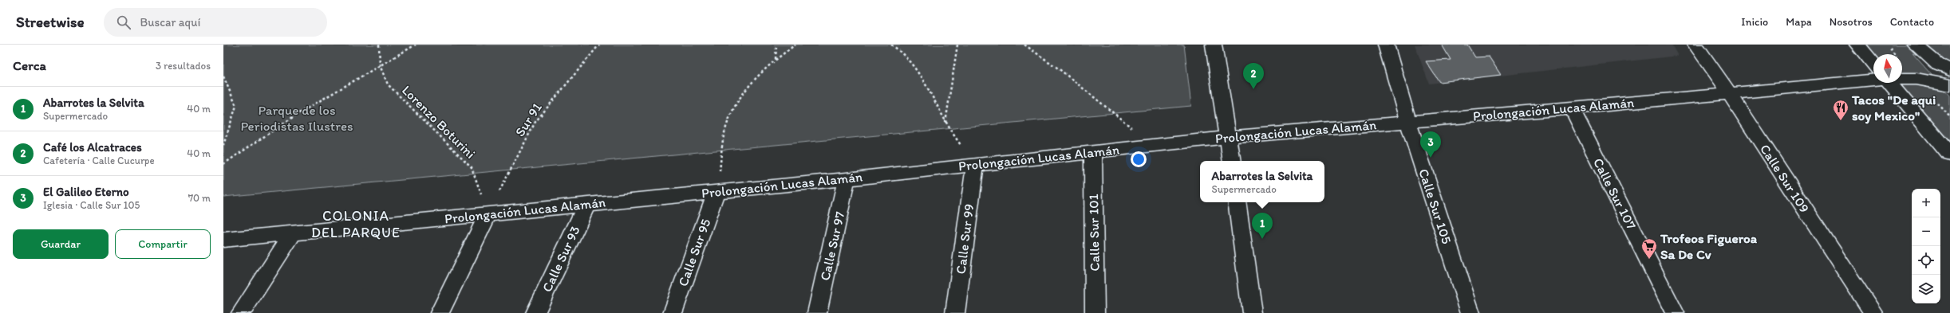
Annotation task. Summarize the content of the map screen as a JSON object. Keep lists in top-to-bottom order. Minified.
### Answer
{"streets":{"street":["Prolongación Lucas Alamán","Calle Sur 109","Calle Sur 107","Calle Sur 105","Calle Sur 101","Calle Sur 99","Calle Sur 97","Calle Sur 95","Calle Sur 93"],"path":["Sur 91","Lorenzo Boturini"]},"crossings":[["Prolongación Lucas Alamán","Sur 91"],["Prolongación Lucas Alamán","Lorenzo Boturini"],["Prolongación Lucas Alamán","Calle Sur 109"],["Prolongación Lucas Alamán","Calle Sur 107"],["Prolongación Lucas Alamán","Calle Sur 105"],["Prolongación Lucas Alamán","Calle Sur 101"],["Prolongación Lucas Alamán","Calle Sur 99"],["Prolongación Lucas Alamán","Calle Sur 97"],["Prolongación Lucas Alamán","Calle Sur 95"],["Prolongación Lucas Alamán","Calle Sur 93"],["Sur 91","Lorenzo Boturini"]],"districts":["COLONIA DEL PARQUE"],"parks":["Parque de los Periodistas Ilustres"],"places":{"restaurant":["Tacos \"De aqui soy Mexico\""],"supermarket":["Trofeos Figueroa Sa De Cv"]},"north":"top","page":{"header":"Streetwise","search":"Buscar aquí","nav":["Inicio","Mapa","Nosotros","Contacto"],"heading":["Cerca","3 resultados"],"pins":["2","3","1"],"list":[{"mark":"1","name":"Abarrotes la Selvita","note":"Supermercado","value":"40 m"},{"mark":"2","name":"Café los Alcatraces","note":"Cafetería · Calle Cucurpe","value":"40 m"},{"mark":"3","name":"El Galileo Eterno","note":"Iglesia · Calle Sur 105","value":"70 m"}],"popup":["Abarrotes la Selvita","Supermercado"],"map_buttons":["+","−"],"buttons":["Guardar","Compartir"]}}
